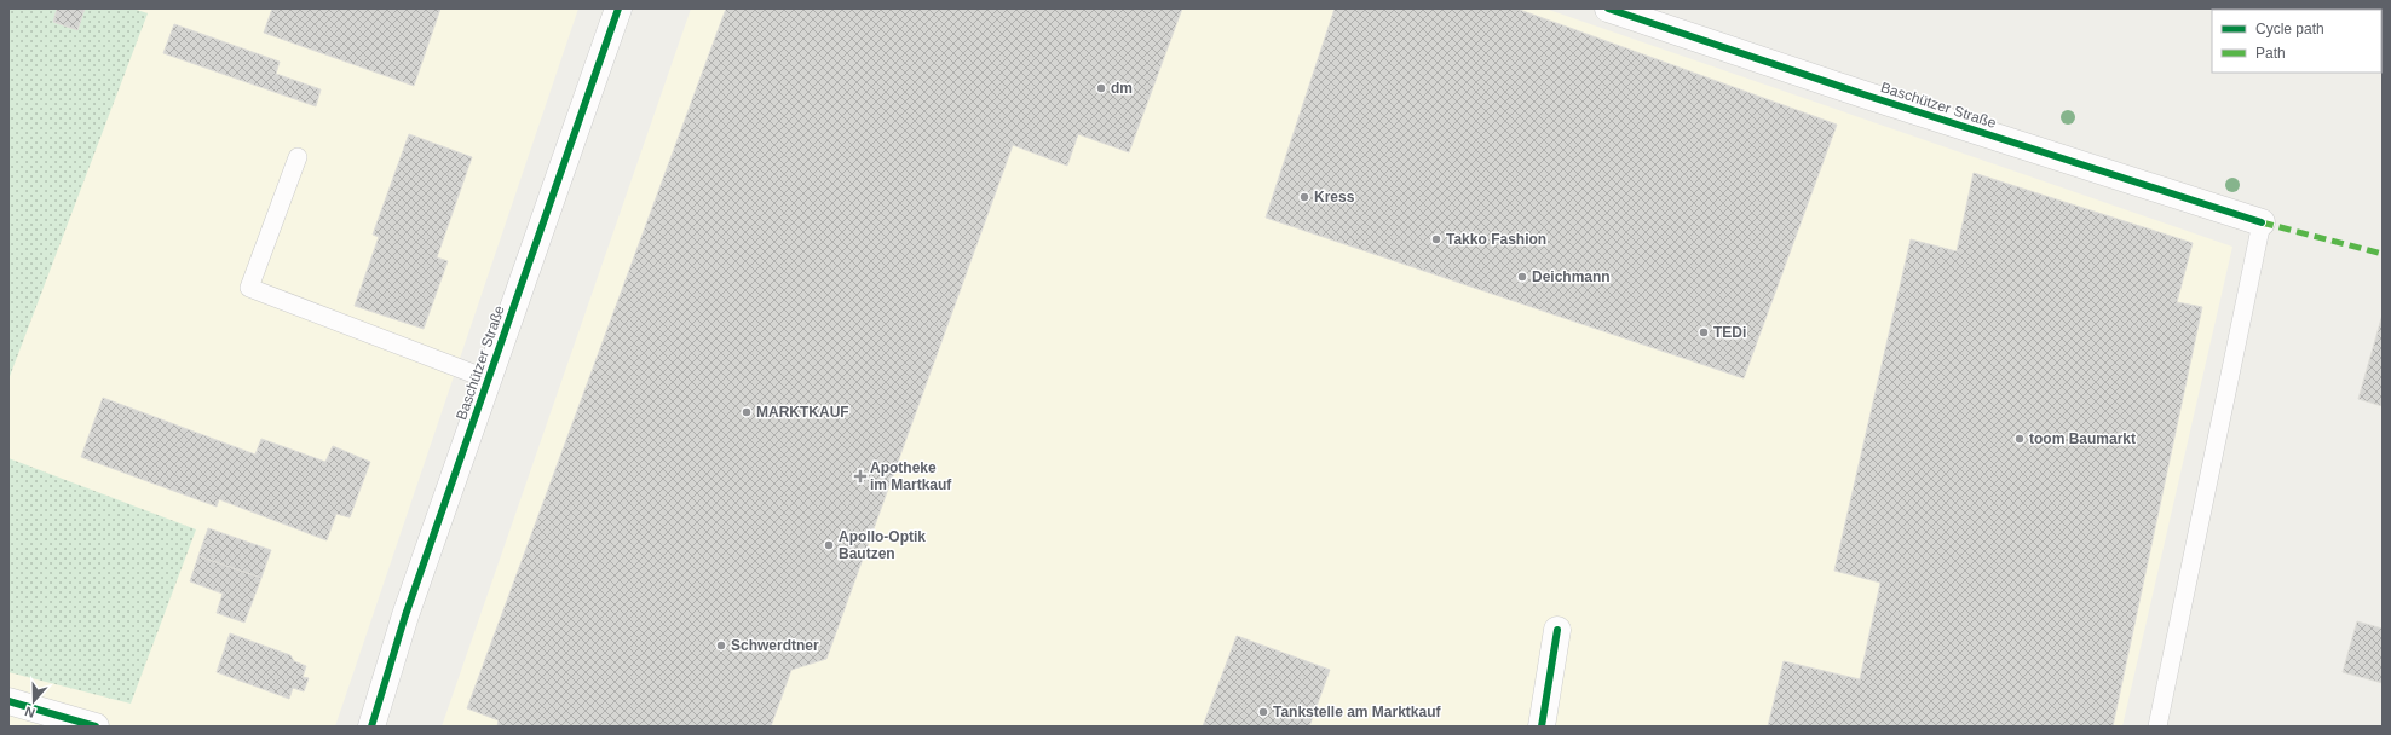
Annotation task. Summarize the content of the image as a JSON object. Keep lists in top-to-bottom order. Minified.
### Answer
{"streets":{"street":["Baschützer Straße"]},"places":{"other":["dm","Kress","Takko Fashion","Deichmann","TEDi","MARKTKAUF","toom Baumarkt","Apollo-Optik Bautzen","Schwerdtner","Tankstelle am Marktkauf"],"health":["Apotheke im Martkauf"]},"legend":["Cycle path","Path"],"north":"bottom"}
